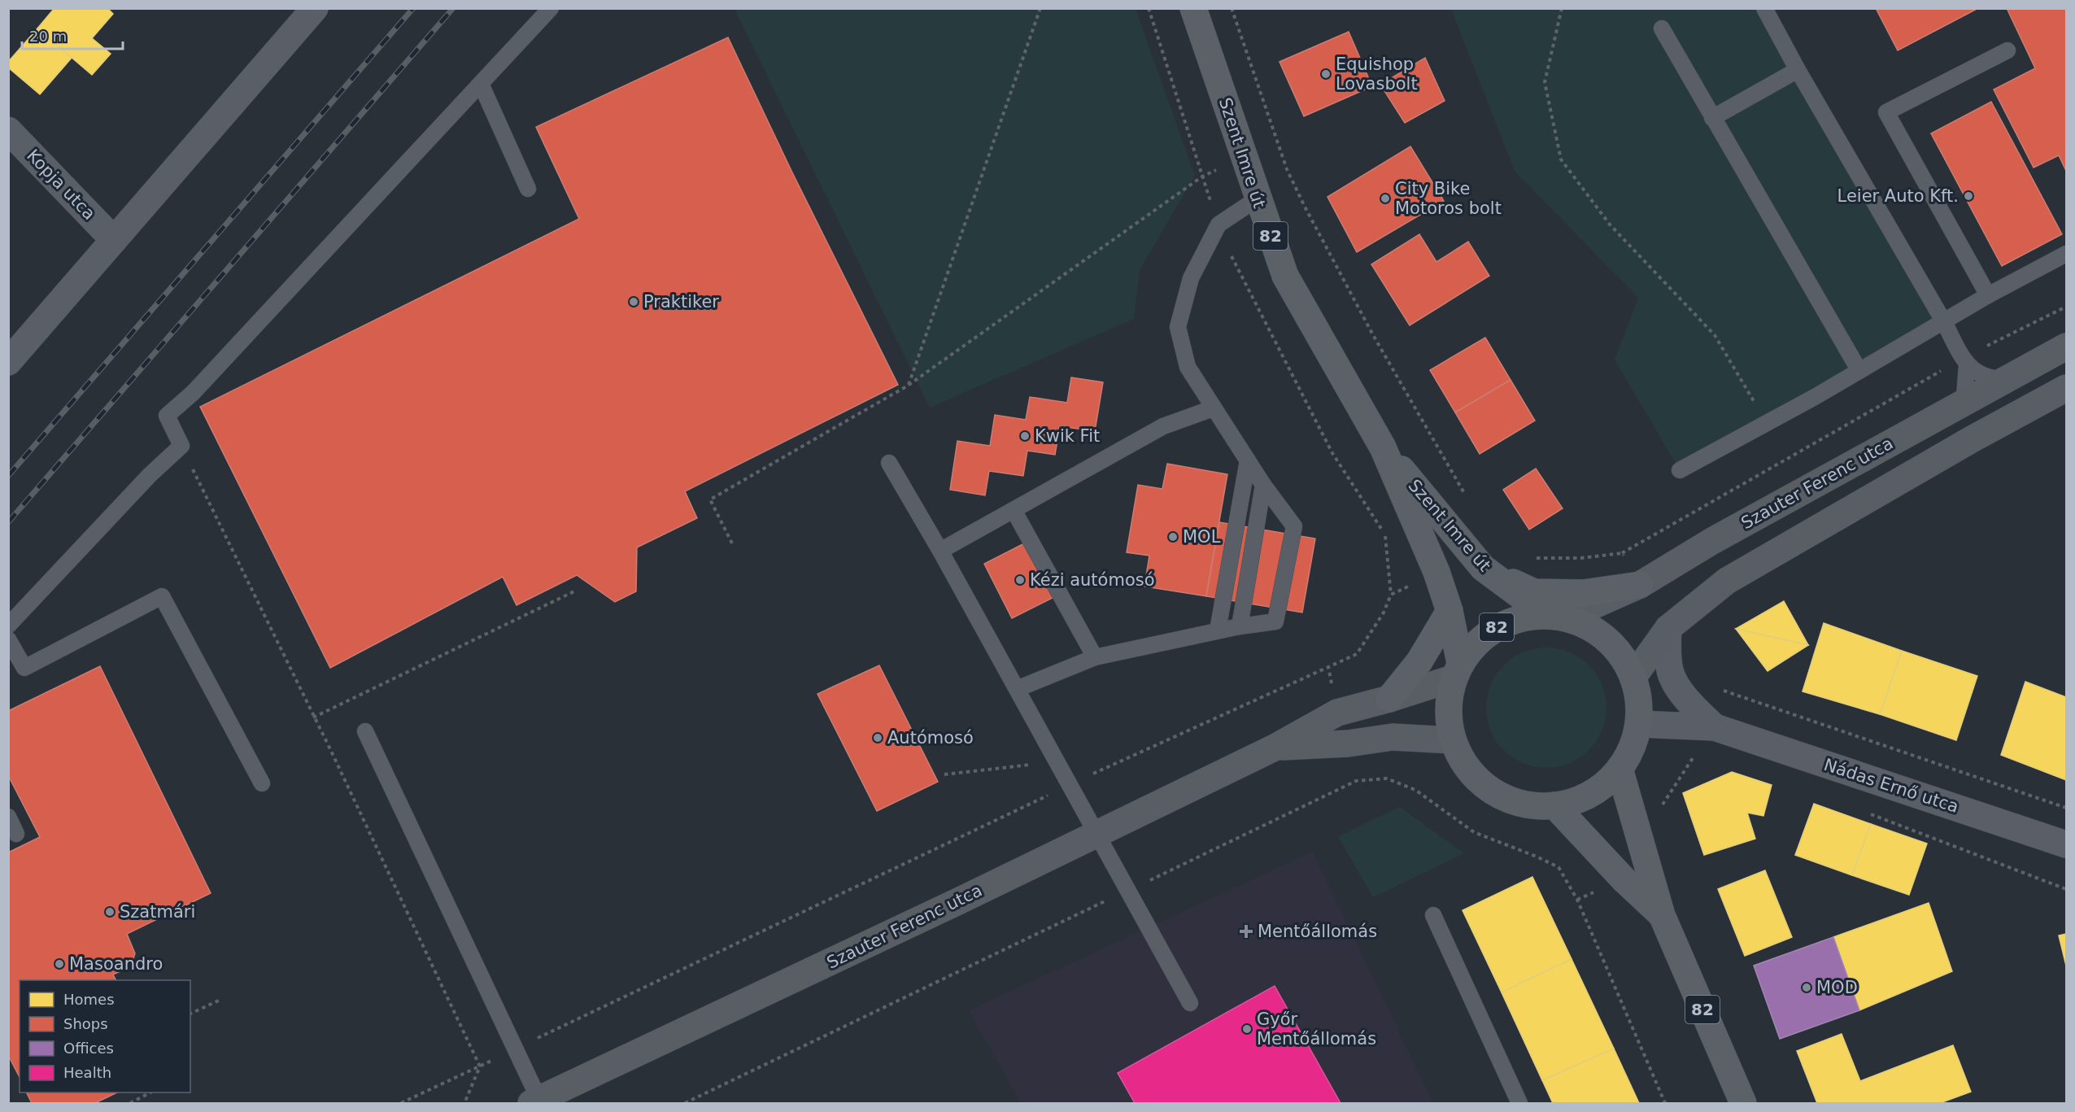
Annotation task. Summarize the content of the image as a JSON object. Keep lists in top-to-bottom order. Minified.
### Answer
{"streets":{"main road":["Szent Imre út","82"],"street":["Kopja utca","Szauter Ferenc utca","Nádas Ernő utca"]},"crossings":[["Szent Imre út","82"],["Szent Imre út","Szauter Ferenc utca"],["82","Szauter Ferenc utca"],["82","Nádas Ernő utca"]],"places":{"other":["Equishop Lovasbolt","Leier Auto Kft.","City Bike Motoros bolt","Praktiker","Kwik Fit","MOL","Kézi autómosó","Autómosó","Szatmári","Masoandro","MOD","Győr Mentőállomás"],"health":["Mentőállomás"]},"legend":["Homes","Shops","Offices","Health"],"scale_bar":"20 m"}
